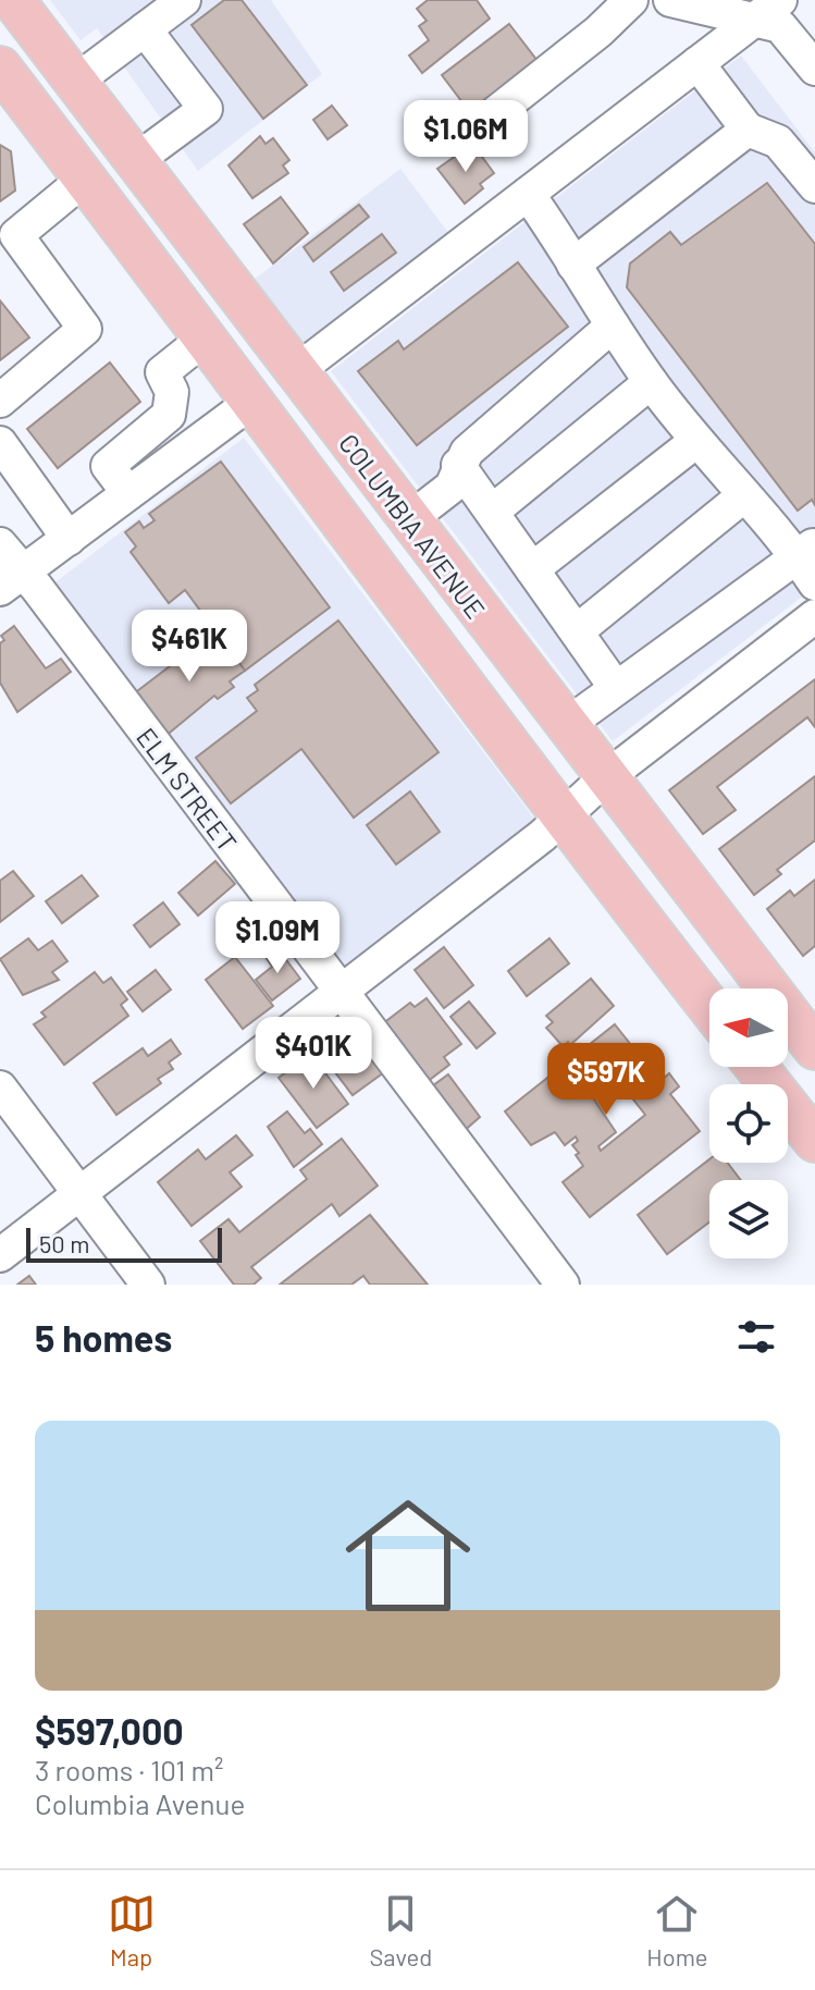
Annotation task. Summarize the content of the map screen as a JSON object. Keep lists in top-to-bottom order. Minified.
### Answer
{"streets":{"main road":["COLUMBIA AVENUE"],"street":["ELM STREET"]},"scale_bar":"50 m","north":"left","page":{"price":["$1.06M","$461K","$1.09M","$401K","$597K"],"scale":"50 m","heading":"5 homes","list":[{"name":"$597,000","note":"3 rooms · 101 m² · Columbia Avenue"}],"tabs":["Map","Saved","Home"]}}
